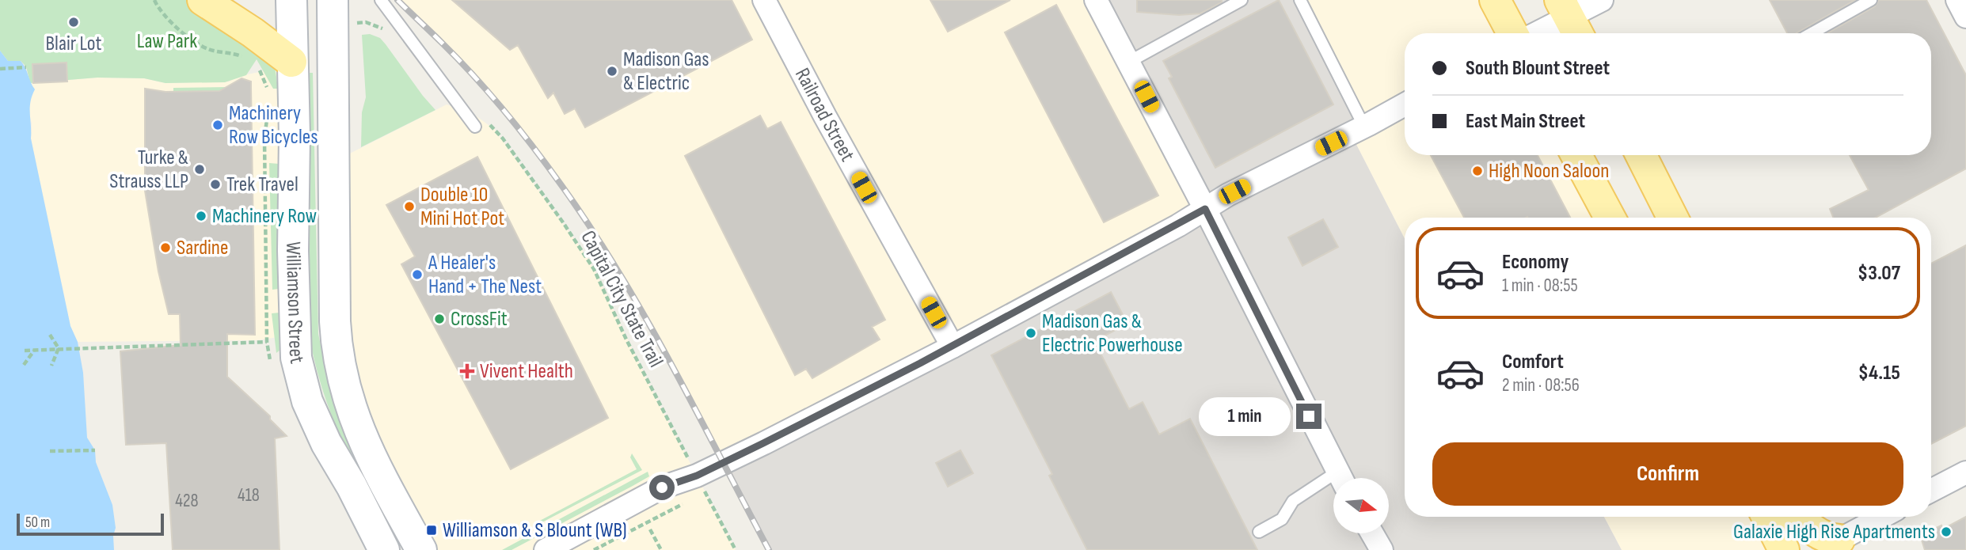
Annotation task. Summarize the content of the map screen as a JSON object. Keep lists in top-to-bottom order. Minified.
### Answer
{"streets":{"street":["Railroad Street","Williamson Street"],"path":["Capital City State Trail"]},"parks":["Law Park"],"places":{"other":["Blair Lot","Madison Gas & Electric","Machinery Row Bicycles","Turke & Strauss LLP","High Noon Saloon","Trek Travel","Double 10 Mini Hot Pot","Machinery Row","Sardine","A Healer's Hand + The Nest","CrossFit","Madison Gas & Electric Powerhouse","Galaxie High Rise Apartments"],"health":["Vivent Health"],"transit":["Williamson & S Blount (WB)"]},"house_numbers":["418","428"],"scale_bar":"50 m","north":"right","page":{"banner":["South Blount Street","East Main Street"],"list":[{"name":"Economy","note":"1 min · 08:55","value":"$3.07"},{"name":"Comfort","note":"2 min · 08:56","value":"$4.15"}],"bubble":"1 min","buttons":"Confirm","scale":"50 m"}}
